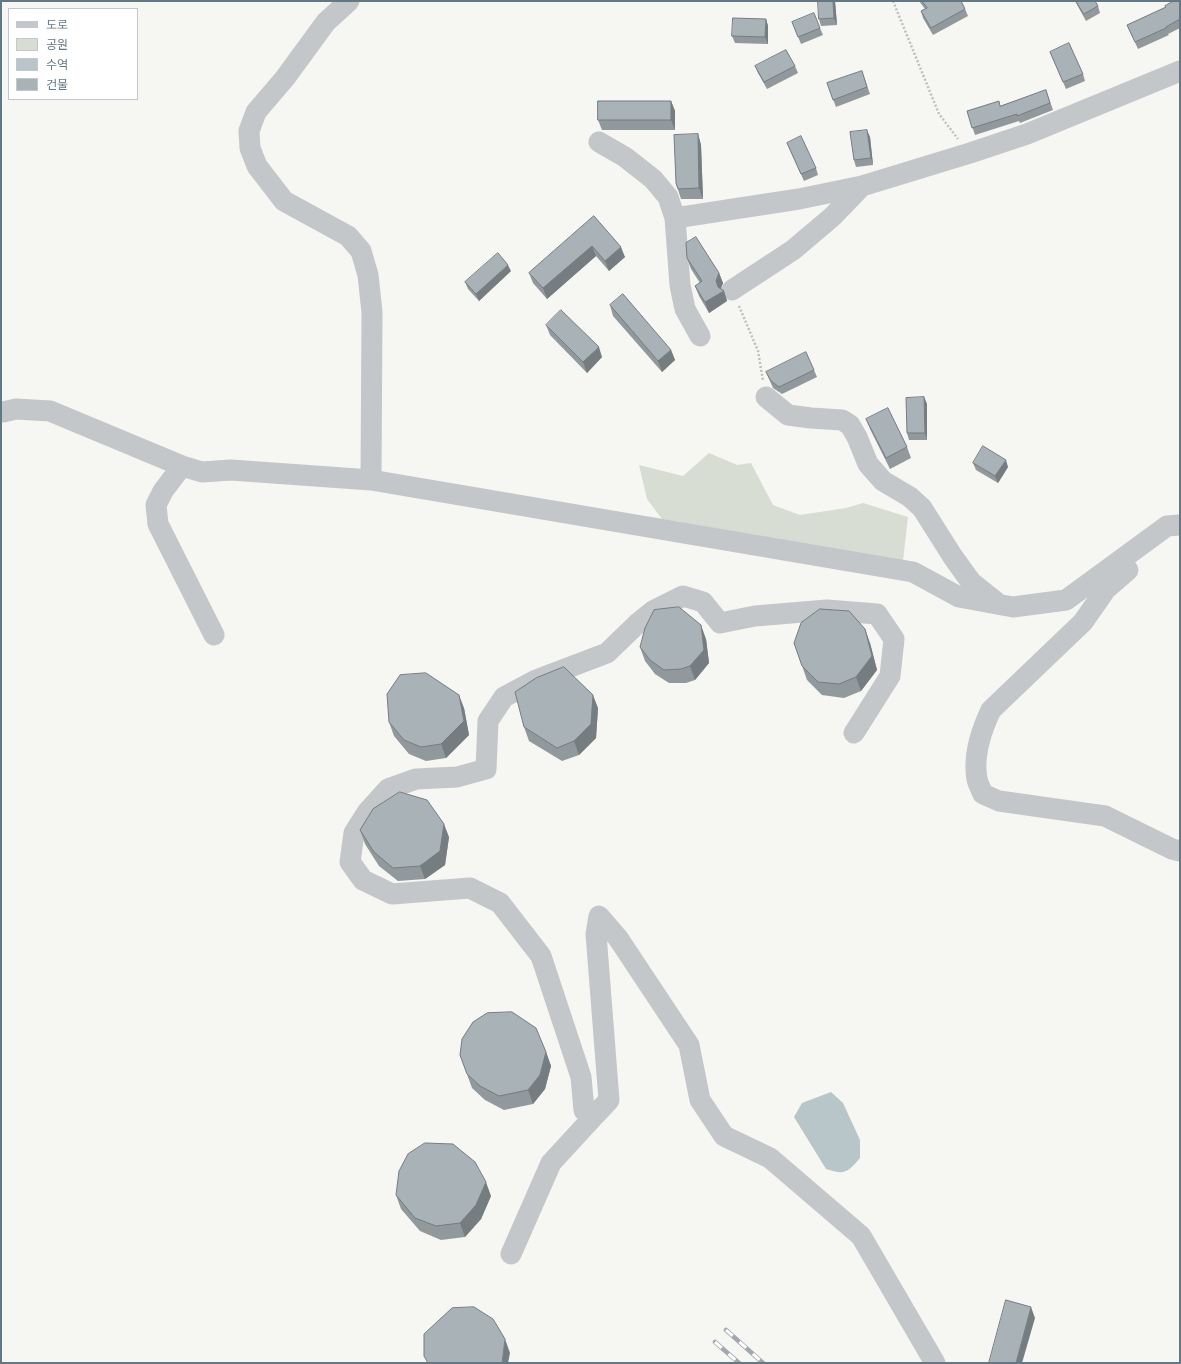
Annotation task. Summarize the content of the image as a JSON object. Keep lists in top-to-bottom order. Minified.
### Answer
{"legend":["도로","공원","수역","건물"]}
